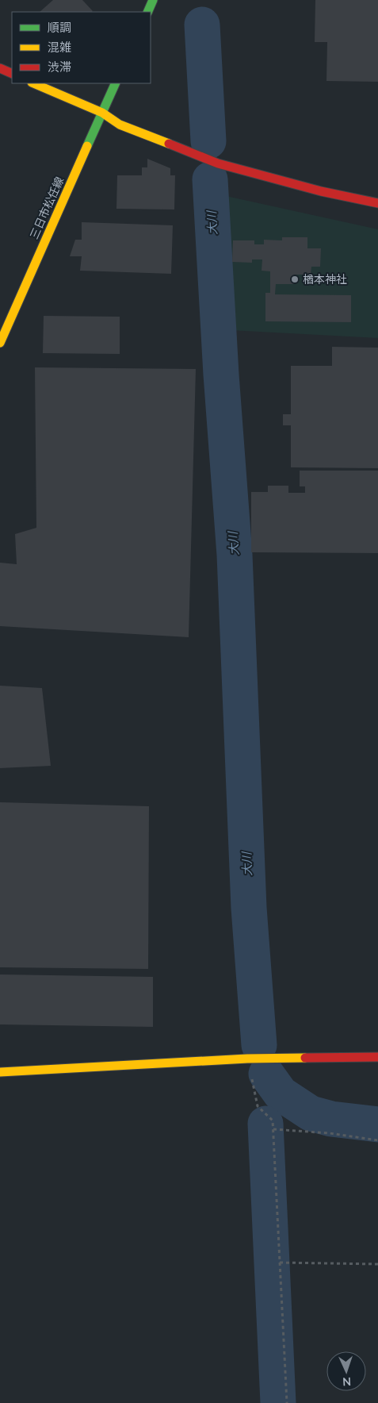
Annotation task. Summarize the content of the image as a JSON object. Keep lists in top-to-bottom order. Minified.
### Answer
{"streets":{"street":["三日市松任線"]},"water":["大川"],"places":["楢本神社"],"legend":["順調","混雑","渋滞"],"north":"bottom"}
